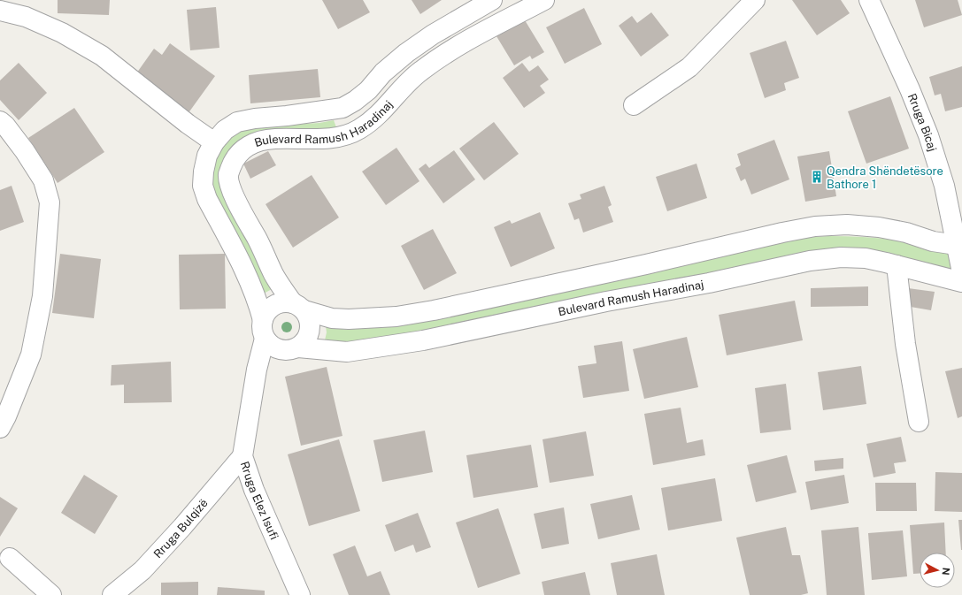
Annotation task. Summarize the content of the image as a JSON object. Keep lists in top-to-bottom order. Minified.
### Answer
{"streets":{"street":["Bulevard Ramush Haradinaj","Rruga Bicaj","Rruga Elez Isufi","Rruga Bulqizë"]},"crossings":[["Bulevard Ramush Haradinaj","Rruga Elez Isufi"],["Rruga Elez Isufi","Rruga Bulqizë"]],"places":{"building":["Qendra Shëndetësore Bathore 1"]},"north":"right"}
